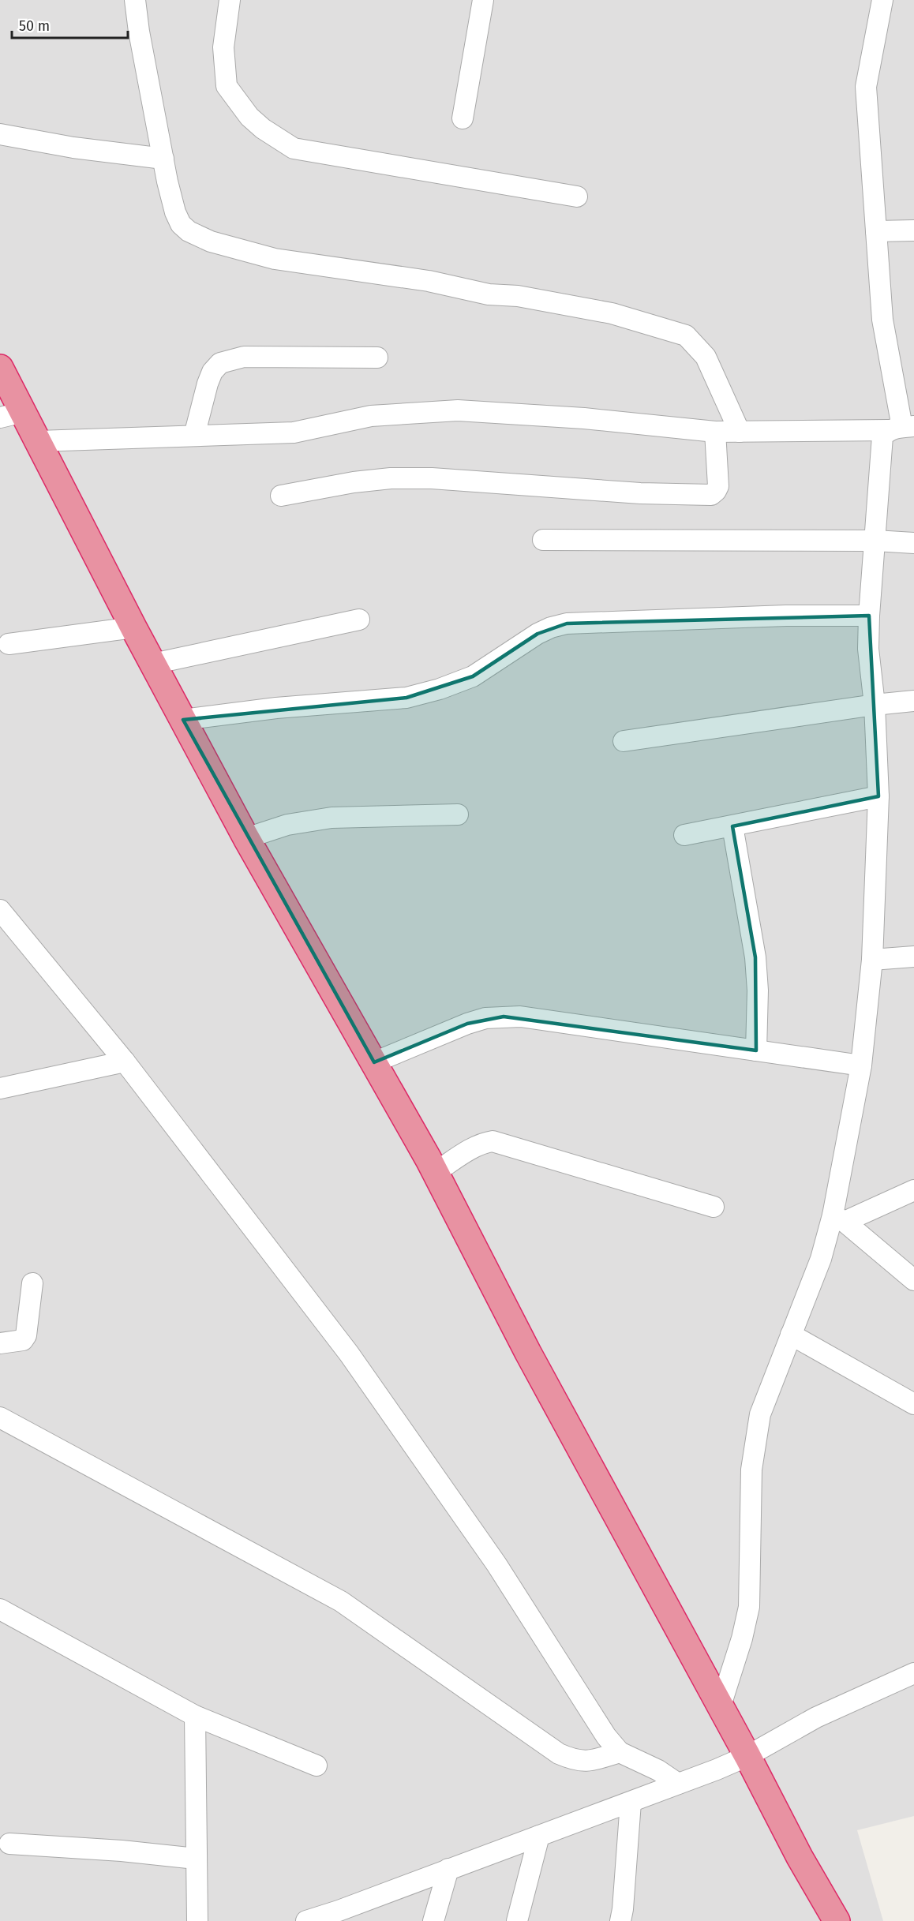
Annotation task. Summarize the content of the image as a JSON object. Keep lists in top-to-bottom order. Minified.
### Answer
{"scale_bar":"50 m"}
